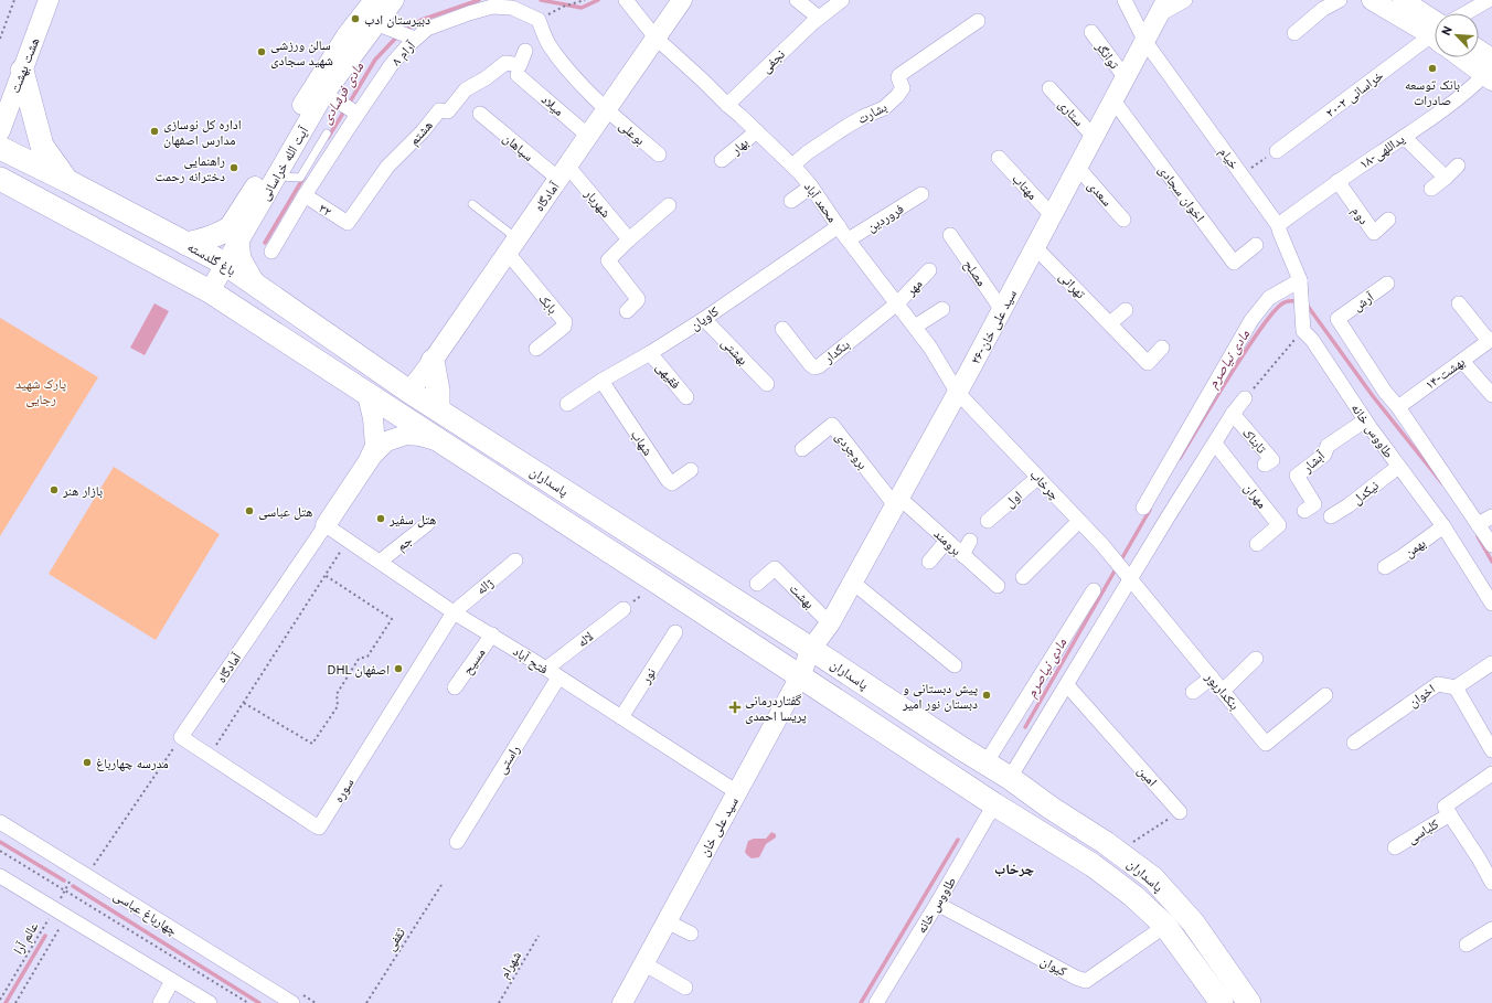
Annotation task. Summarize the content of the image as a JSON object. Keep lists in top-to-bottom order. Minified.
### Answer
{"streets":{"main road":["هشت بهشت","آیت الله خراسانی","آمادگاه","باغ گلدسته","۲۶-سید علی خان","پاسداران","سید علی خان"],"street":["۸ آرام","توانگر","نجفی","۲۰-خراسانی ۲","میلاد","بشارت","ستاری","هشتم","بوعلی","بهار","سپاهان","۱۸-یداللهی","خیام","مهتاب","سعدی","اخوان سجادی","محمد آباد","شهریار","۳۲","دوم","فروردین","مصلح","تهرانی","مهر","آرش","بابک","کاویان","بهشتی","بنکدار","۱۴-بهشت","فقیهی","طاووس خانه","تابناک","شهاب","بروجردی","آبشار","چرخاب","نیکدل","مهران","اول","برومند","جم","بهمن","ژاله","بهشت","لاله","فتح آباد","مسیح","نور","بنکدارپور","اخوان","راستی","امین","سوره","کلباسی","چهارباغ عباسی","کیوان"],"path":["عالم آرا","ثقفی","شهرام"]},"crossings":[["۸ آرام","بوعلی"],["۸ آرام","آمادگاه"],["۸ آرام","۳۲"],["توانگر","۲۶-سید علی خان"],["نجفی","محمد آباد"],["میلاد","آمادگاه"],["بشارت","محمد آباد"],["ستاری","۲۶-سید علی خان"],["هشتم","۳۲"],["بوعلی","آمادگاه"],["بهار","محمد آباد"],["سپاهان","آمادگاه"],["سپاهان","شهریار"],["۱۸-یداللهی","خیام"],["۱۸-یداللهی","دوم"],["خیام","۲۶-سید علی خان"],["خیام","طاووس خانه"],["مهتاب","۲۶-سید علی خان"],["سعدی","۲۶-سید علی خان"],["اخوان سجادی","۲۶-سید علی خان"],["آمادگاه","محمد آباد"],["آمادگاه","شهریار"],["آمادگاه","باغ گلدسته"],["آمادگاه","بابک"],["آمادگاه","پاسداران"],["آمادگاه","فتح آباد"],["آمادگاه","سوره"],["محمد آباد","فروردین"],["محمد آباد","مهر"],["محمد آباد","کاویان"],["محمد آباد","۲۶-سید علی خان"],["محمد آباد","بنکدار"],["محمد آباد","چرخاب"],["باغ گلدسته","پاسداران"],["مصلح","۲۶-سید علی خان"],["تهرانی","۲۶-سید علی خان"],["مهر","بنکدار"],["آرش","۱۴-بهشت"],["کاویان","بهشتی"],["کاویان","فقیهی"],["کاویان","شهاب"],["۲۶-سید علی خان","بروجردی"],["۲۶-سید علی خان","پاسداران"],["۲۶-سید علی خان","چرخاب"],["۲۶-سید علی خان","برومند"],["۲۶-سید علی خان","بهشت"],["۲۶-سید علی خان","سید علی خان"],["طاووس خانه","آبشار"],["طاووس خانه","پاسداران"],["طاووس خانه","نیکدل"],["طاووس خانه","بهمن"],["طاووس خانه","کیوان"],["بروجردی","برومند"],["پاسداران","سید علی خان"],["پاسداران","کیوان"],["چرخاب","اول"],["چرخاب","بنکدارپور"],["جم","فتح آباد"],["ژاله","فتح آباد"],["ژاله","سوره"],["لاله","فتح آباد"],["فتح آباد","مسیح"],["فتح آباد","نور"],["فتح آباد","راستی"],["فتح آباد","سوره"],["فتح آباد","سید علی خان"]],"districts":["چرخاب"],"water":["مادی فرشادی","مادی نیاصرم"],"parks":["پارک شهید رجایی"],"places":{"other":["دبیرستان ادب","سالن ورزشی شهید سجادی","بانک توسعه صادرات","اداره کل نوسازی مدارس اصفهان","راهنمایی دخترانه رحمت","بازار هنر","هتل عباسی","هتل سفیر","DHL اصفهان","پیش دبستانی و دبستان نور امیر","مدرسه چهارباغ"],"health":["گفتاردرمانی پریسا احمدی"]},"north":"top left"}
